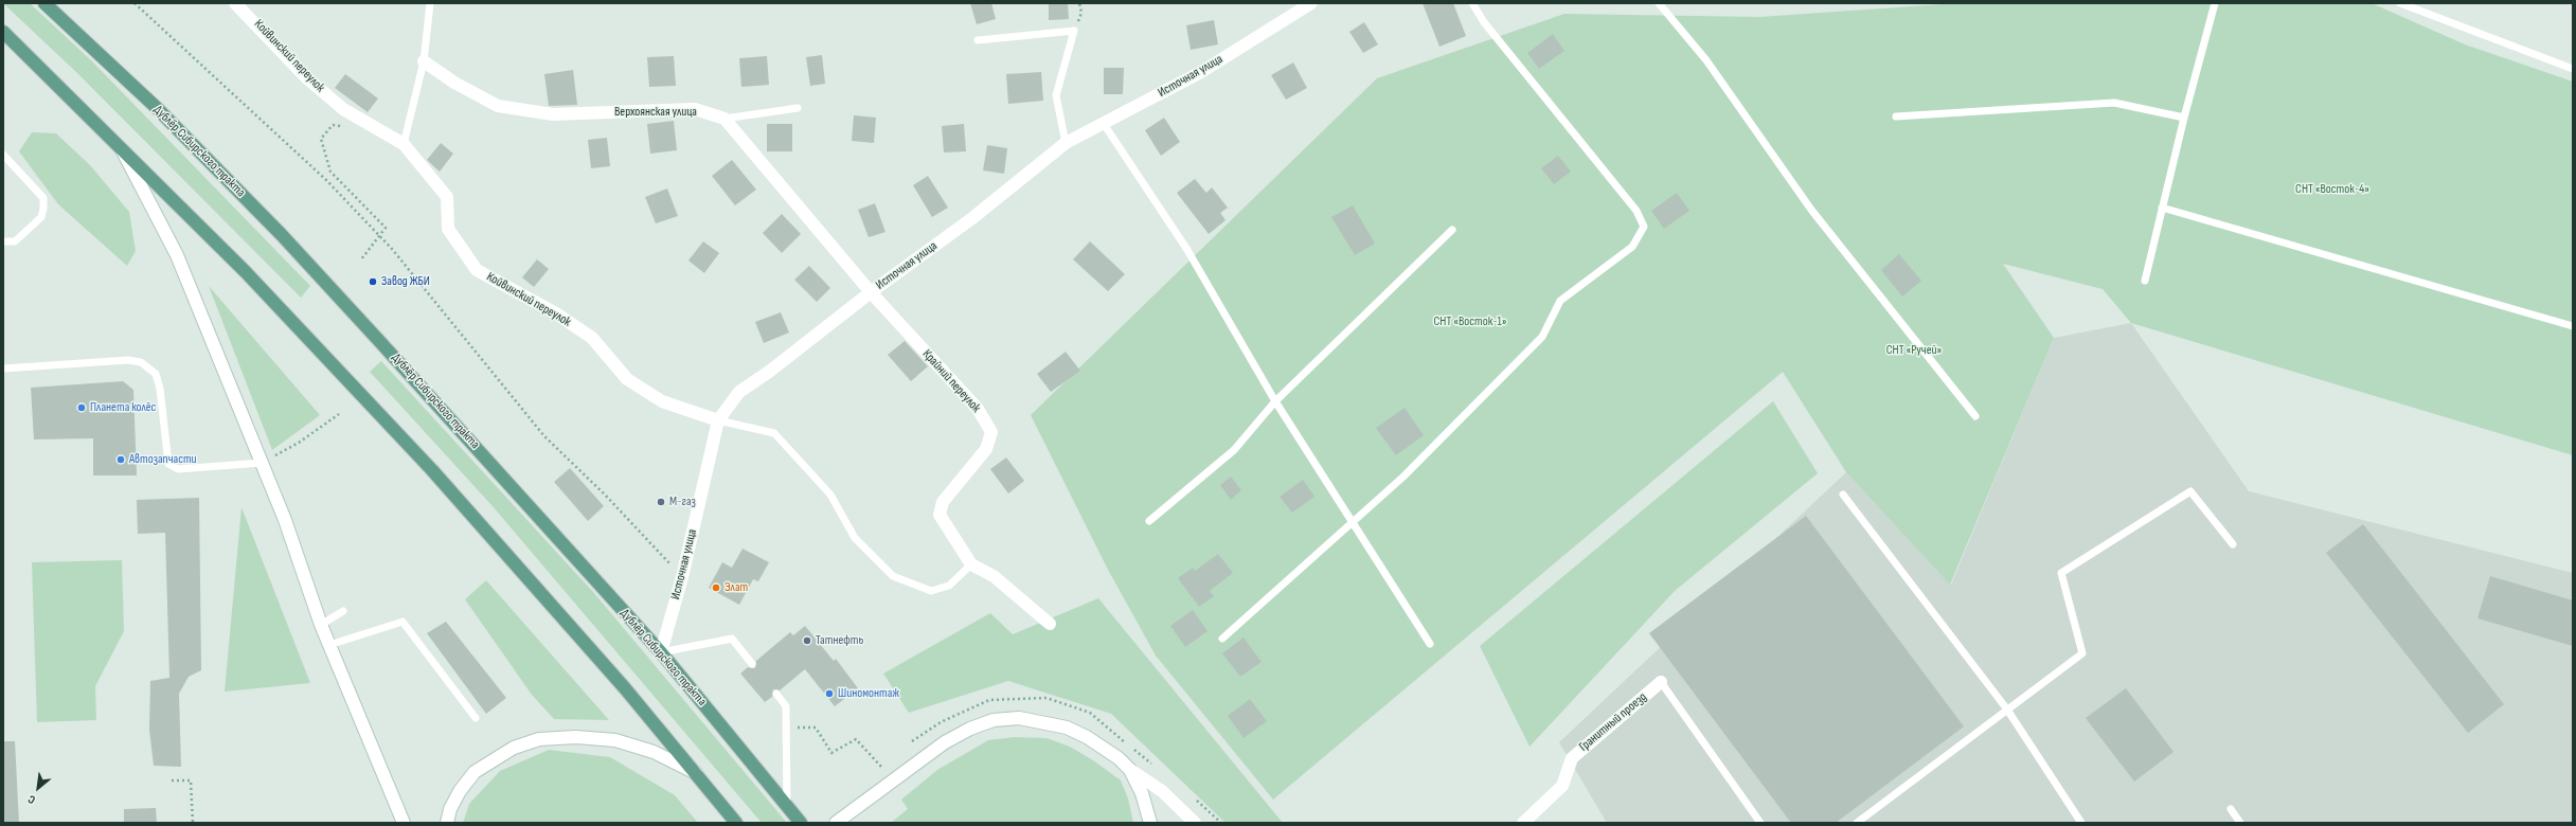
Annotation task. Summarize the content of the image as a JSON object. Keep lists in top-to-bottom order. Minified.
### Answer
{"streets":{"main road":["Дублёр Сибирского тракта"],"street":["Койвинский переулок","Источная улица","Верхоянская улица","Крайний переулок","Гранитный проезд"]},"crossings":[["Койвинский переулок","Источная улица"],["Источная улица","Дублёр Сибирского тракта"],["Источная улица","Крайний переулок"]],"parks":["СНТ «Восток-4»","СНТ «Восток-1»","СНТ «Ручей»"],"places":["Завод ЖБИ","Планета колёс","Автозапчасти","М-газ","Элат","Татнефть","Шиномонтаж"],"north":"bottom left"}
